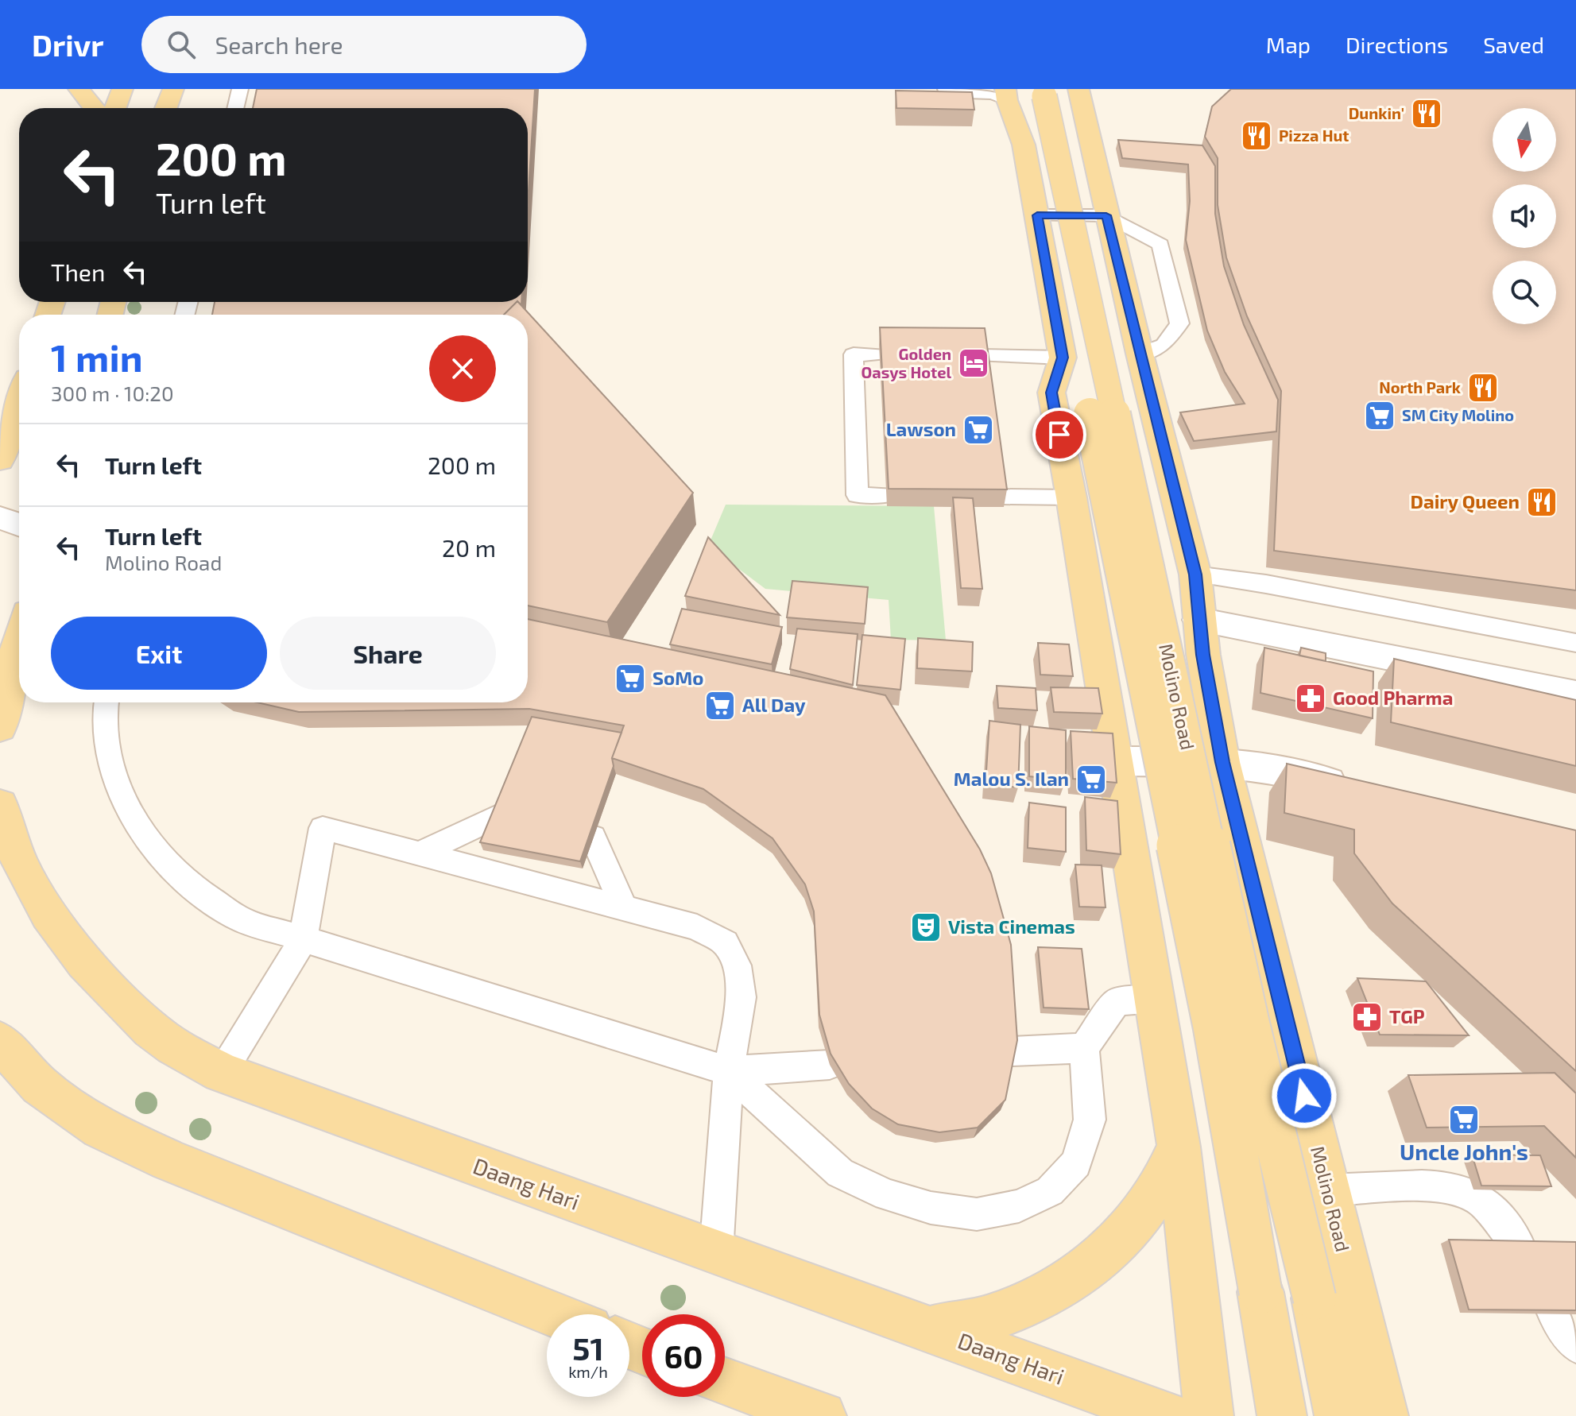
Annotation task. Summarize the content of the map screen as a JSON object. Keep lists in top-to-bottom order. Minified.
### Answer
{"streets":{"main road":["Molino Road","Daang Hari"]},"places":{"restaurant":["Dunkin'","Pizza Hut","North Park","Dairy Queen"],"hotel":["Golden Oasys Hotel"],"supermarket":["SM City Molino","Lawson","SoMo","All Day","Malou S. Ilan","Uncle John's"],"pharmacy":["Good Pharma","TGP"],"theatre":["Vista Cinemas"]},"north":"bottom","page":{"header":"Drivr","search":"Search here","nav":["Map","Directions","Saved"],"turn":["200 m","Turn left"],"then":"Then","heading":["1 min","300 m · 10:20"],"list":[{"name":"Turn left","value":"200 m"},{"name":"Turn left","note":"Molino Road","value":"20 m"}],"buttons":["Exit","Share"],"speed":"51 km/h","limit":"60"}}
